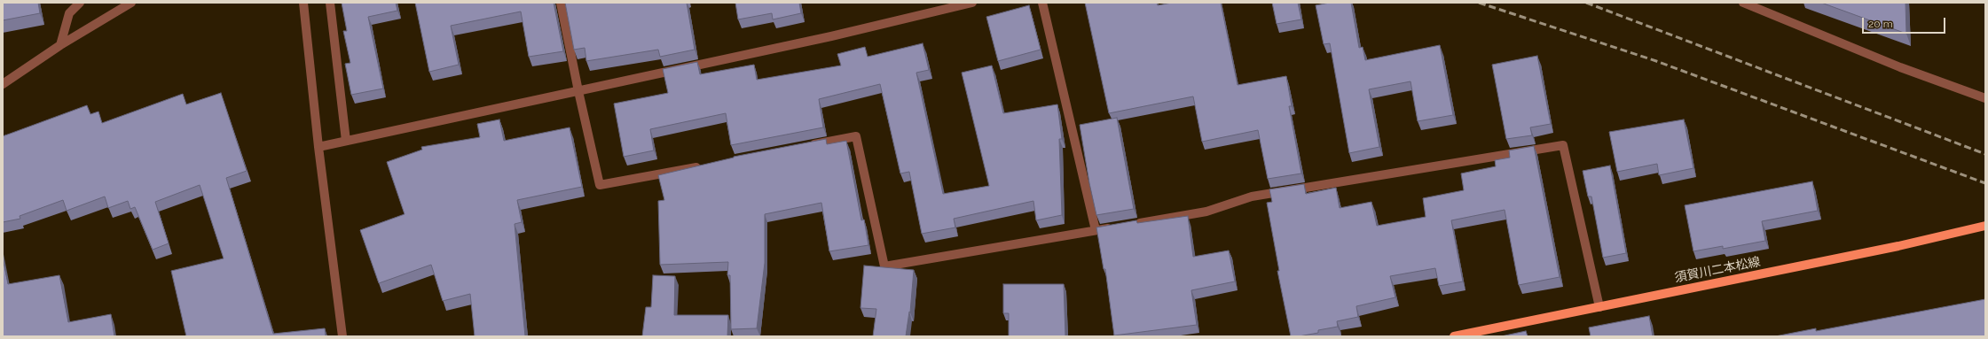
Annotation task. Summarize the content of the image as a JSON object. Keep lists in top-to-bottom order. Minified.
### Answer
{"streets":{"main road":["須賀川二本松線"]},"scale_bar":"20 m"}
